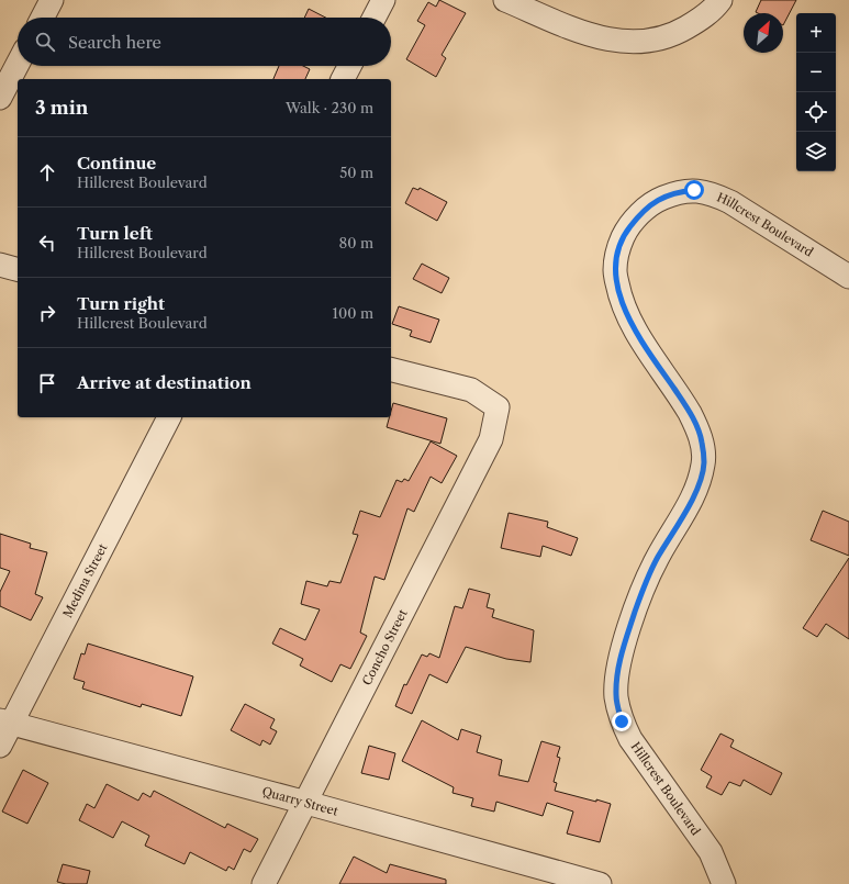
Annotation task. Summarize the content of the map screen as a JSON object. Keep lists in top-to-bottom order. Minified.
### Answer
{"streets":{"street":["Hillcrest Boulevard","Medina Street","Concho Street","Quarry Street"]},"crossings":[["Medina Street","Quarry Street"],["Concho Street","Quarry Street"]],"north":"top right","page":{"map_buttons":["+","−"],"search":"Search here","heading":["3 min","Walk · 230 m"],"list":[["Continue","Hillcrest Boulevard","50 m"],["Turn left","Hillcrest Boulevard","80 m"],["Turn right","Hillcrest Boulevard","100 m"],"Arrive at destination"]}}
